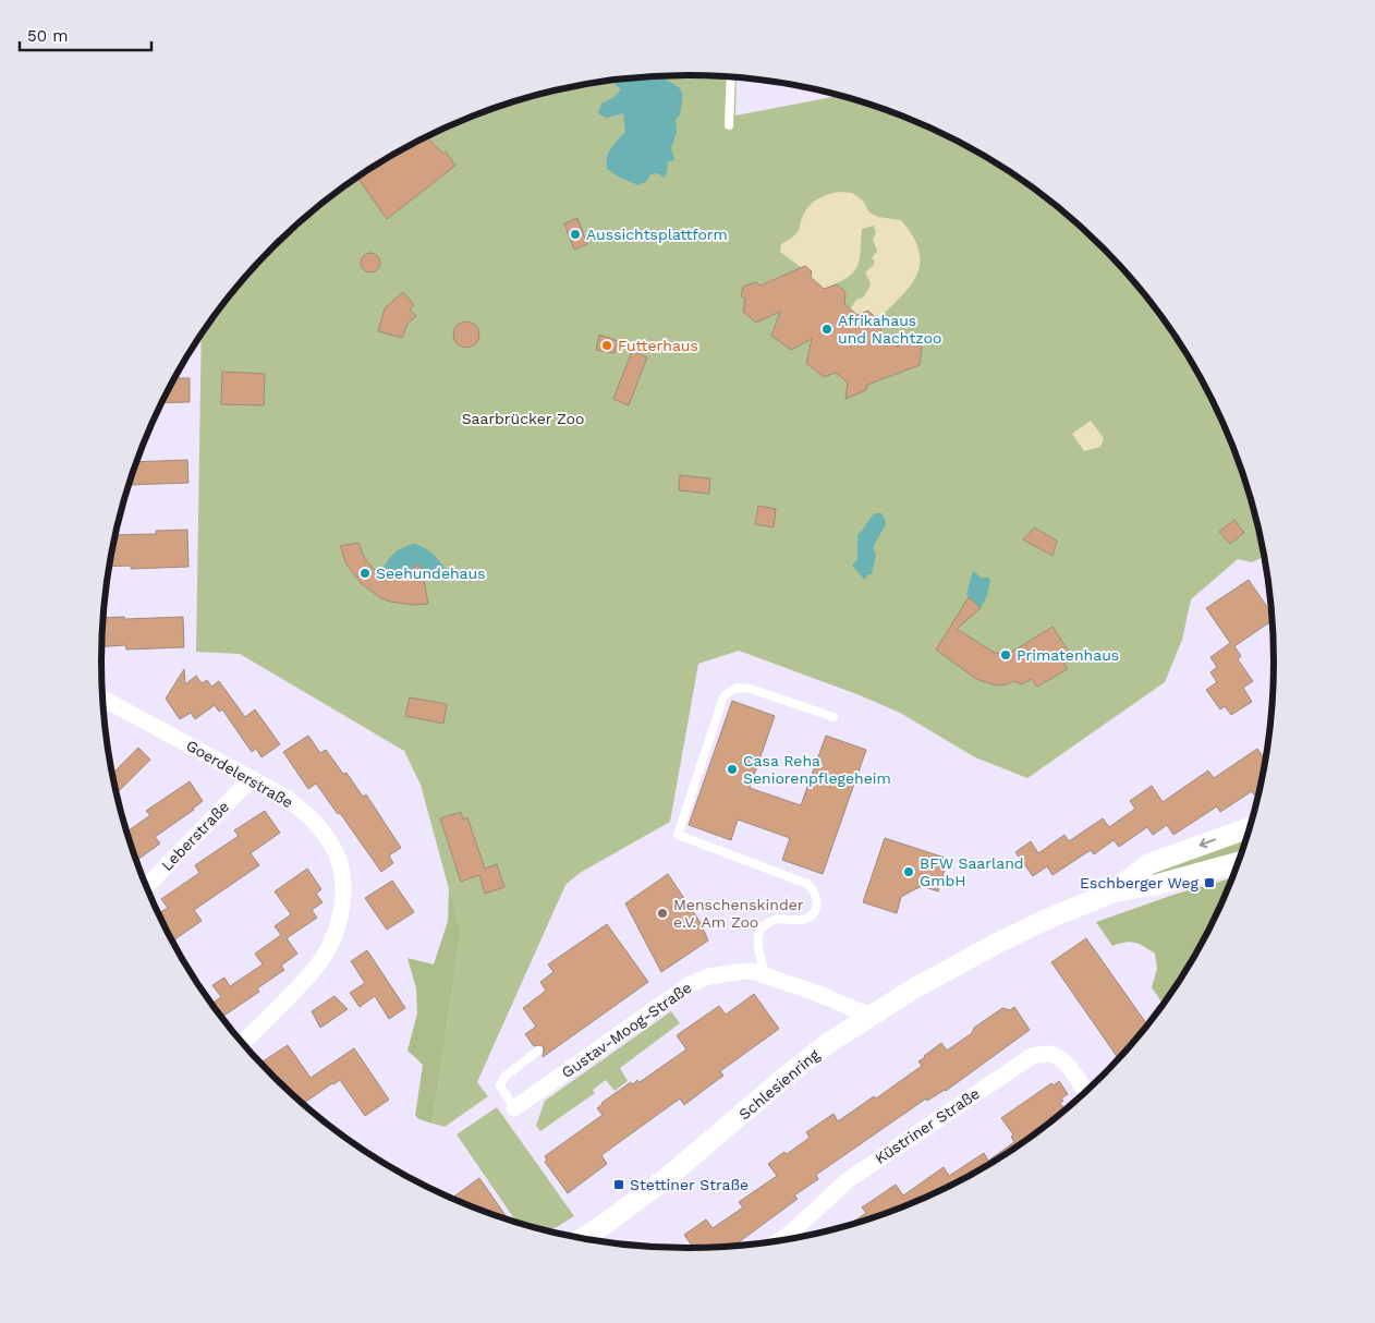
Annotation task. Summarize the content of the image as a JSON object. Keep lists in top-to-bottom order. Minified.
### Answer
{"streets":{"street":["Goerdelerstraße","Leberstraße","Gustav-Moog-Straße","Schlesienring","Küstriner Straße"]},"crossings":[["Goerdelerstraße","Leberstraße"],["Gustav-Moog-Straße","Schlesienring"]],"parks":["Saarbrücker Zoo"],"places":{"other":["Aussichtsplattform","Afrikahaus und Nachtzoo","Futterhaus","Seehundehaus","Primatenhaus","Casa Reha Seniorenpflegeheim","BFW Saarland GmbH","Menschenskinder e.V. Am Zoo"],"transit":["Eschberger Weg","Stettiner Straße"]},"scale_bar":"50 m"}
